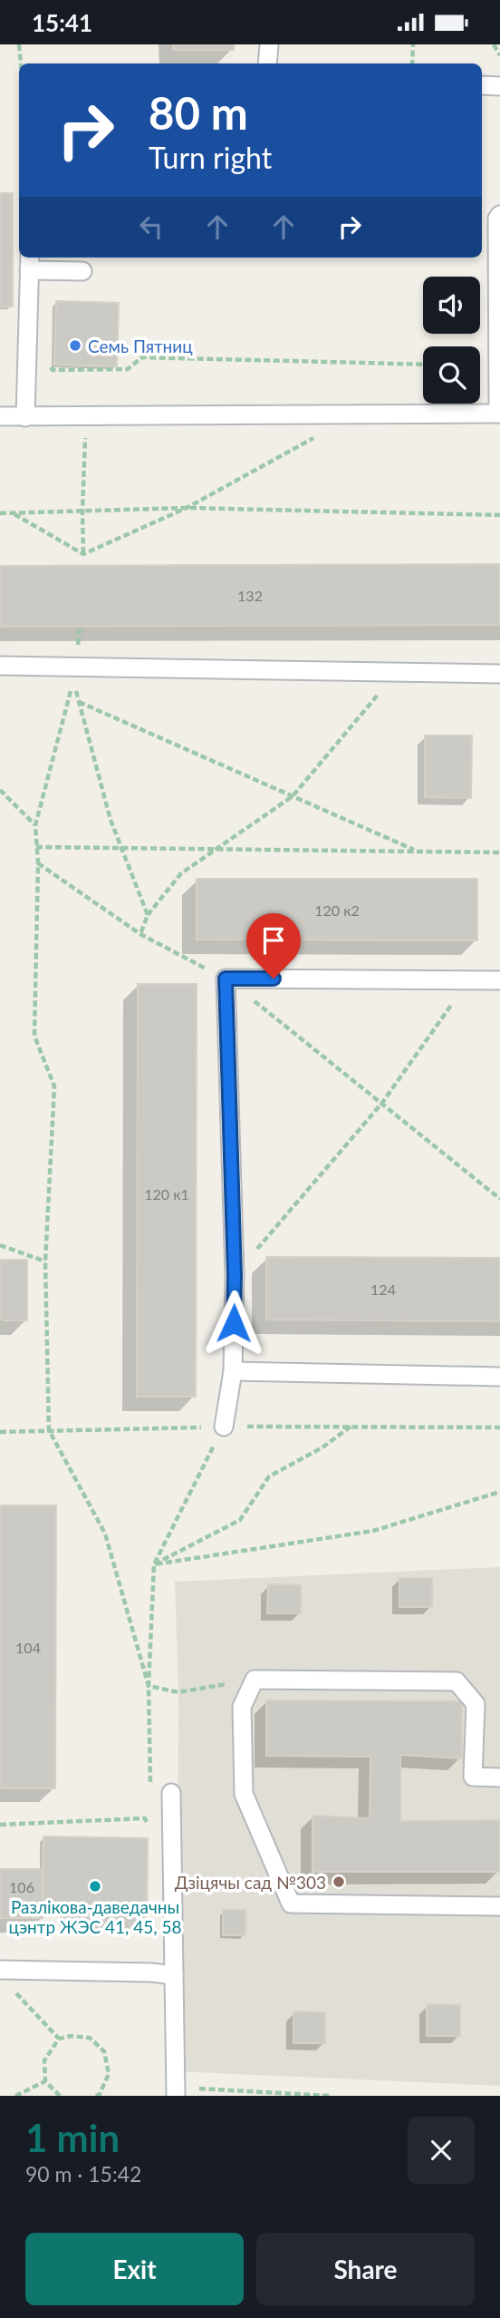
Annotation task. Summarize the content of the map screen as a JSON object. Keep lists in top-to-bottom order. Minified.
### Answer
{"places":["Семь Пятниц","Дзіцячы сад №303","Разлікова-даведачны цэнтр ЖЭС 41, 45, 58"],"house_numbers":["132","120 к2","120 к1","124","104","106"],"page":{"status":"15:41","turn":["80 m","Turn right"],"heading":["1 min","90 m · 15:42"],"buttons":["Exit","Share"]}}
